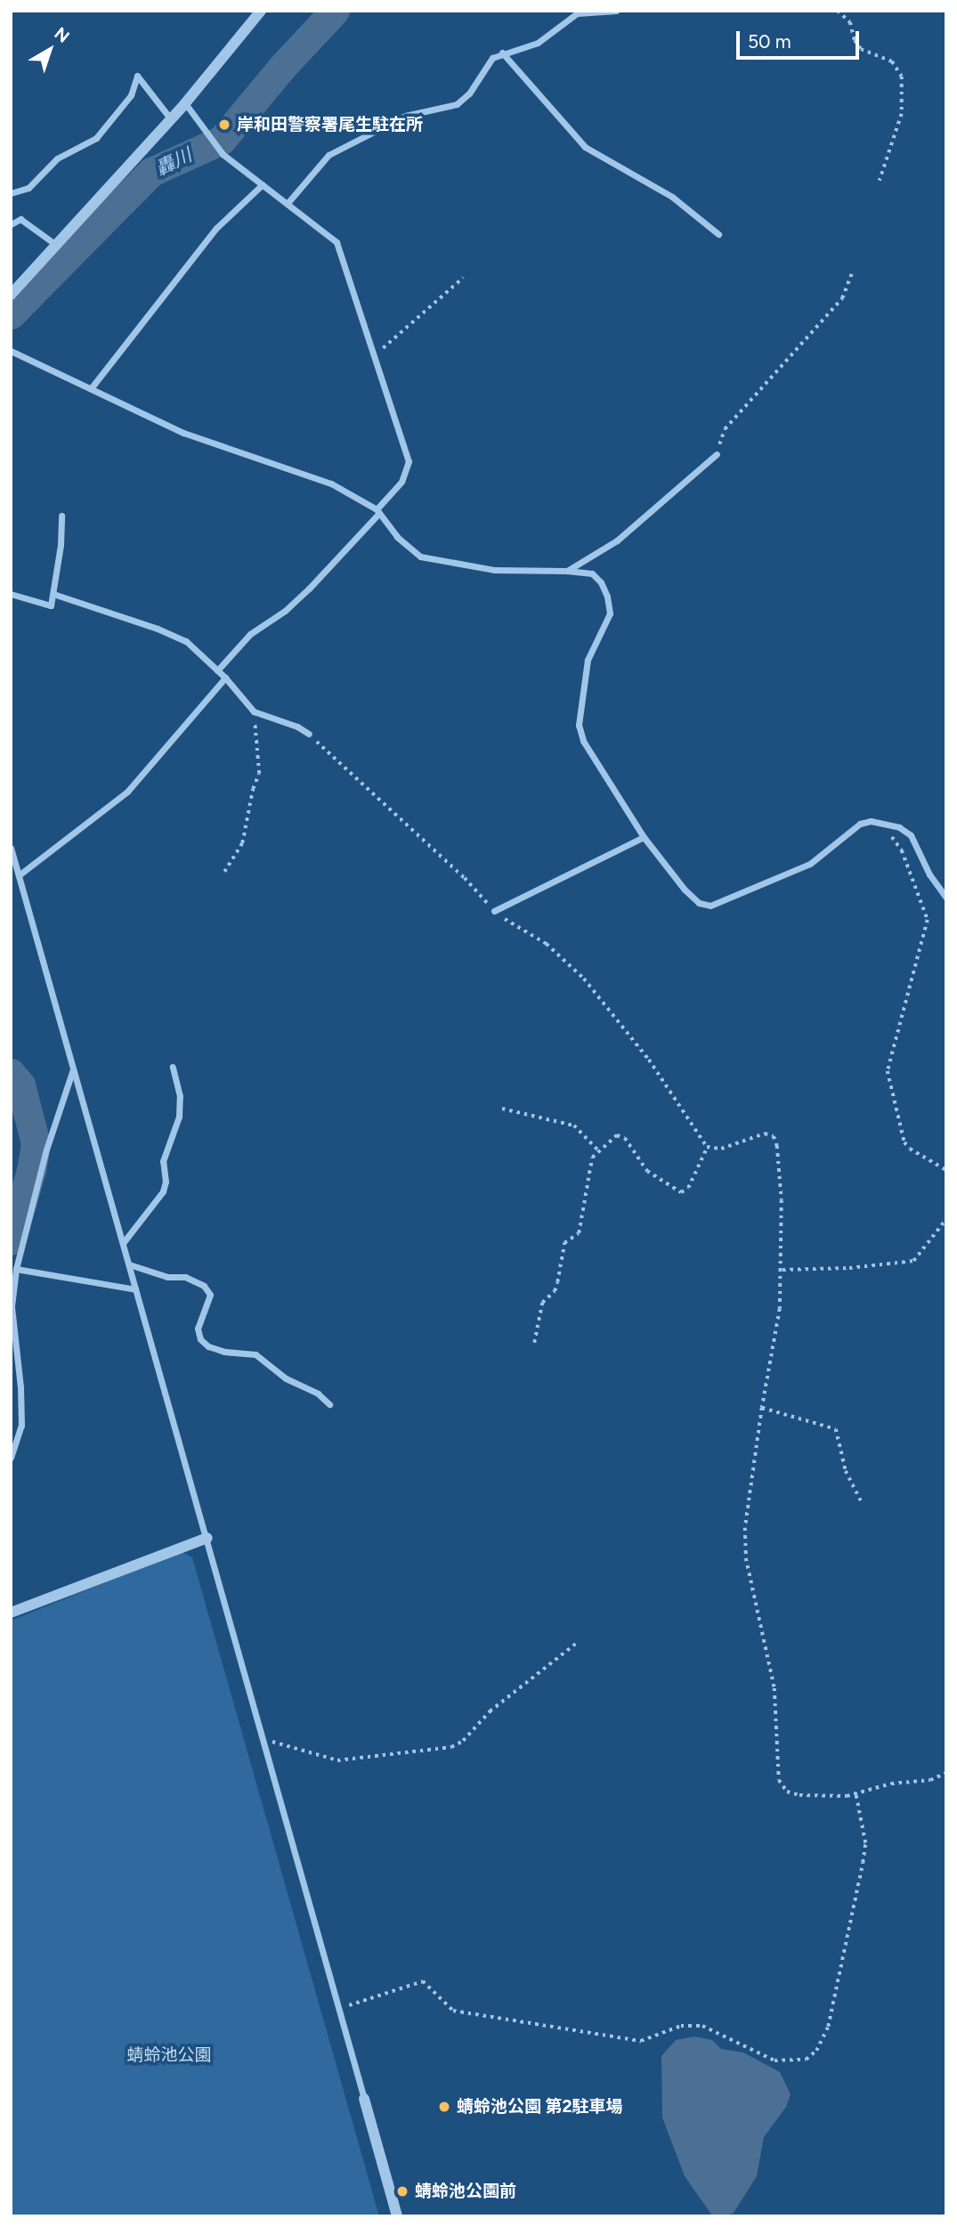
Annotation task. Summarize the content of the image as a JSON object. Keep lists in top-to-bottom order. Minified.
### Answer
{"water":["轟川"],"parks":["蜻蛉池公園"],"places":["岸和田警察署尾生駐在所","蜻蛉池公園 第2駐車場","蜻蛉池公園前"],"scale_bar":"50 m","north":"top right"}
